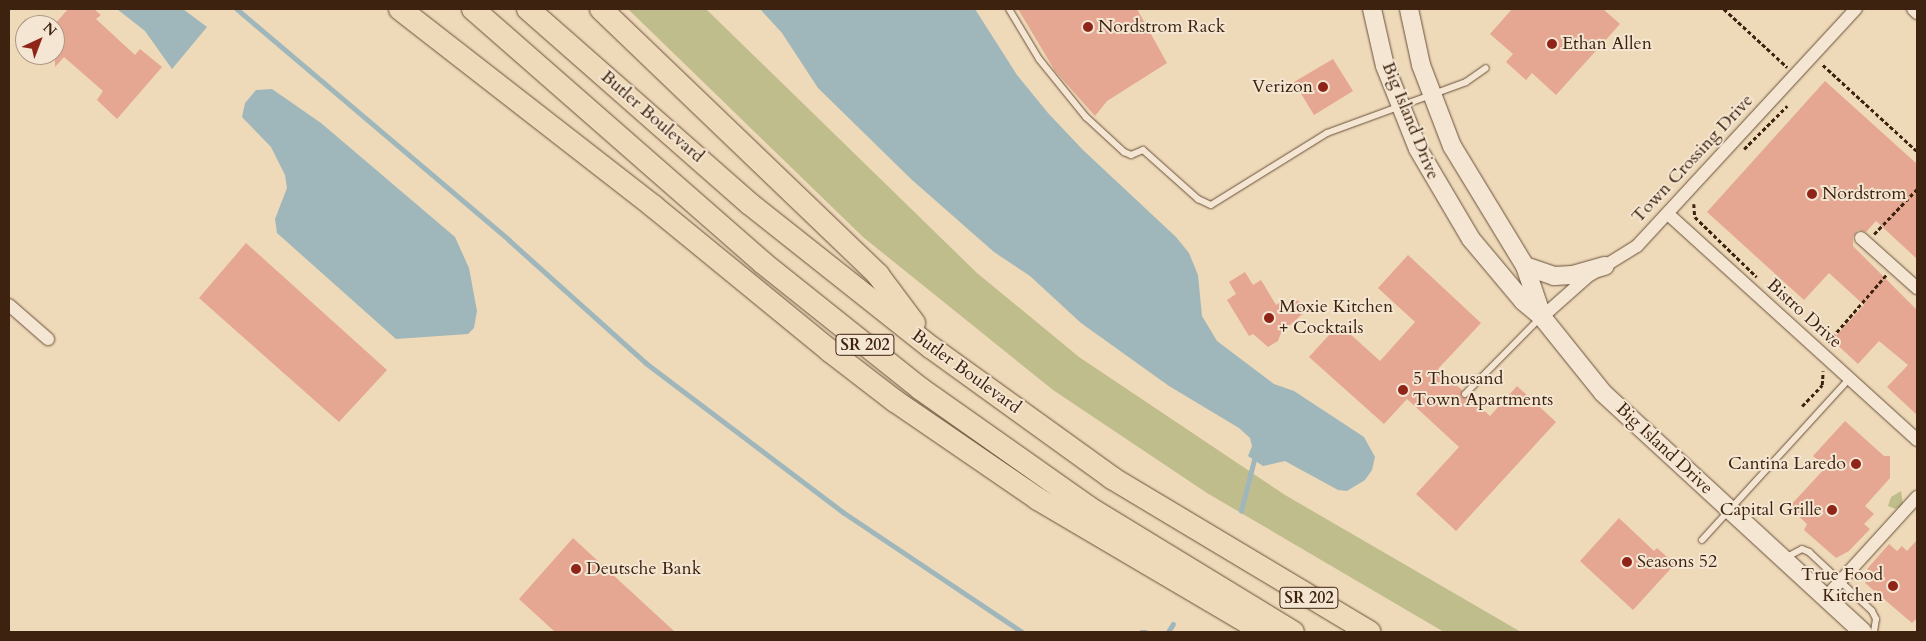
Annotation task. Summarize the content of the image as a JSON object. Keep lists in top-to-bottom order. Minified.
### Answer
{"streets":{"highway":["Butler Boulevard","SR 202"],"street":["Big Island Drive","Town Crossing Drive","Bistro Drive"]},"crossings":[["Big Island Drive","Town Crossing Drive"],["Town Crossing Drive","Bistro Drive"]],"places":["Nordstrom Rack","Ethan Allen","Verizon","Nordstrom","Moxie Kitchen + Cocktails","5 Thousand Town Apartments","Cantina Laredo","Capital Grille","Seasons 52","Deutsche Bank","True Food Kitchen"],"north":"top right"}
